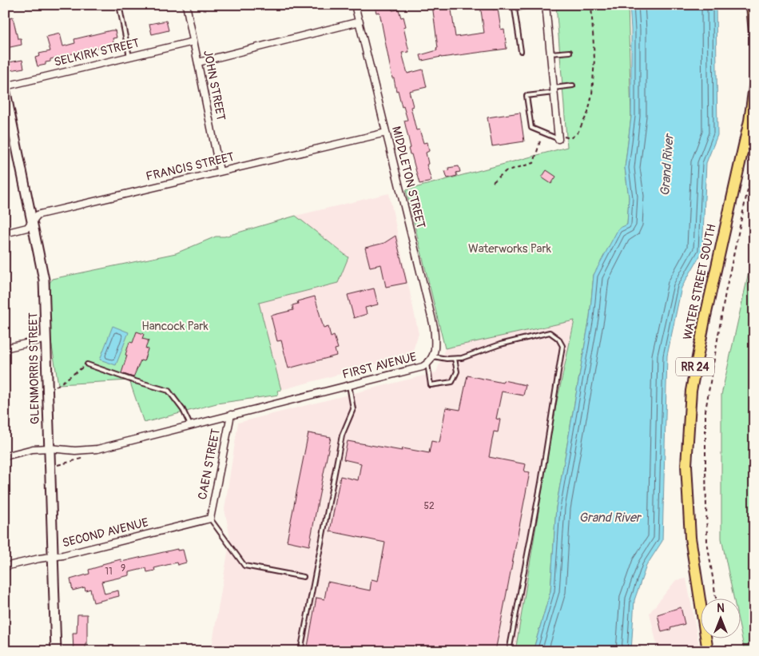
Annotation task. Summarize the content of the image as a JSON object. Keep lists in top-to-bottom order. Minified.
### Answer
{"streets":{"main road":["WATER STREET SOUTH","RR 24"],"street":["SELKIRK STREET","JOHN STREET","FRANCIS STREET","MIDDLETON STREET","FIRST AVENUE","GLENMORRIS STREET","CAEN STREET","SECOND AVENUE"]},"crossings":[["SELKIRK STREET","JOHN STREET"],["SELKIRK STREET","GLENMORRIS STREET"],["JOHN STREET","FRANCIS STREET"],["FRANCIS STREET","MIDDLETON STREET"],["FRANCIS STREET","GLENMORRIS STREET"],["MIDDLETON STREET","FIRST AVENUE"],["FIRST AVENUE","GLENMORRIS STREET"],["FIRST AVENUE","CAEN STREET"],["GLENMORRIS STREET","SECOND AVENUE"],["CAEN STREET","SECOND AVENUE"]],"water":["Grand River"],"parks":["Waterworks Park","Hancock Park"],"house_numbers":["52","9","11"],"north":"top"}
